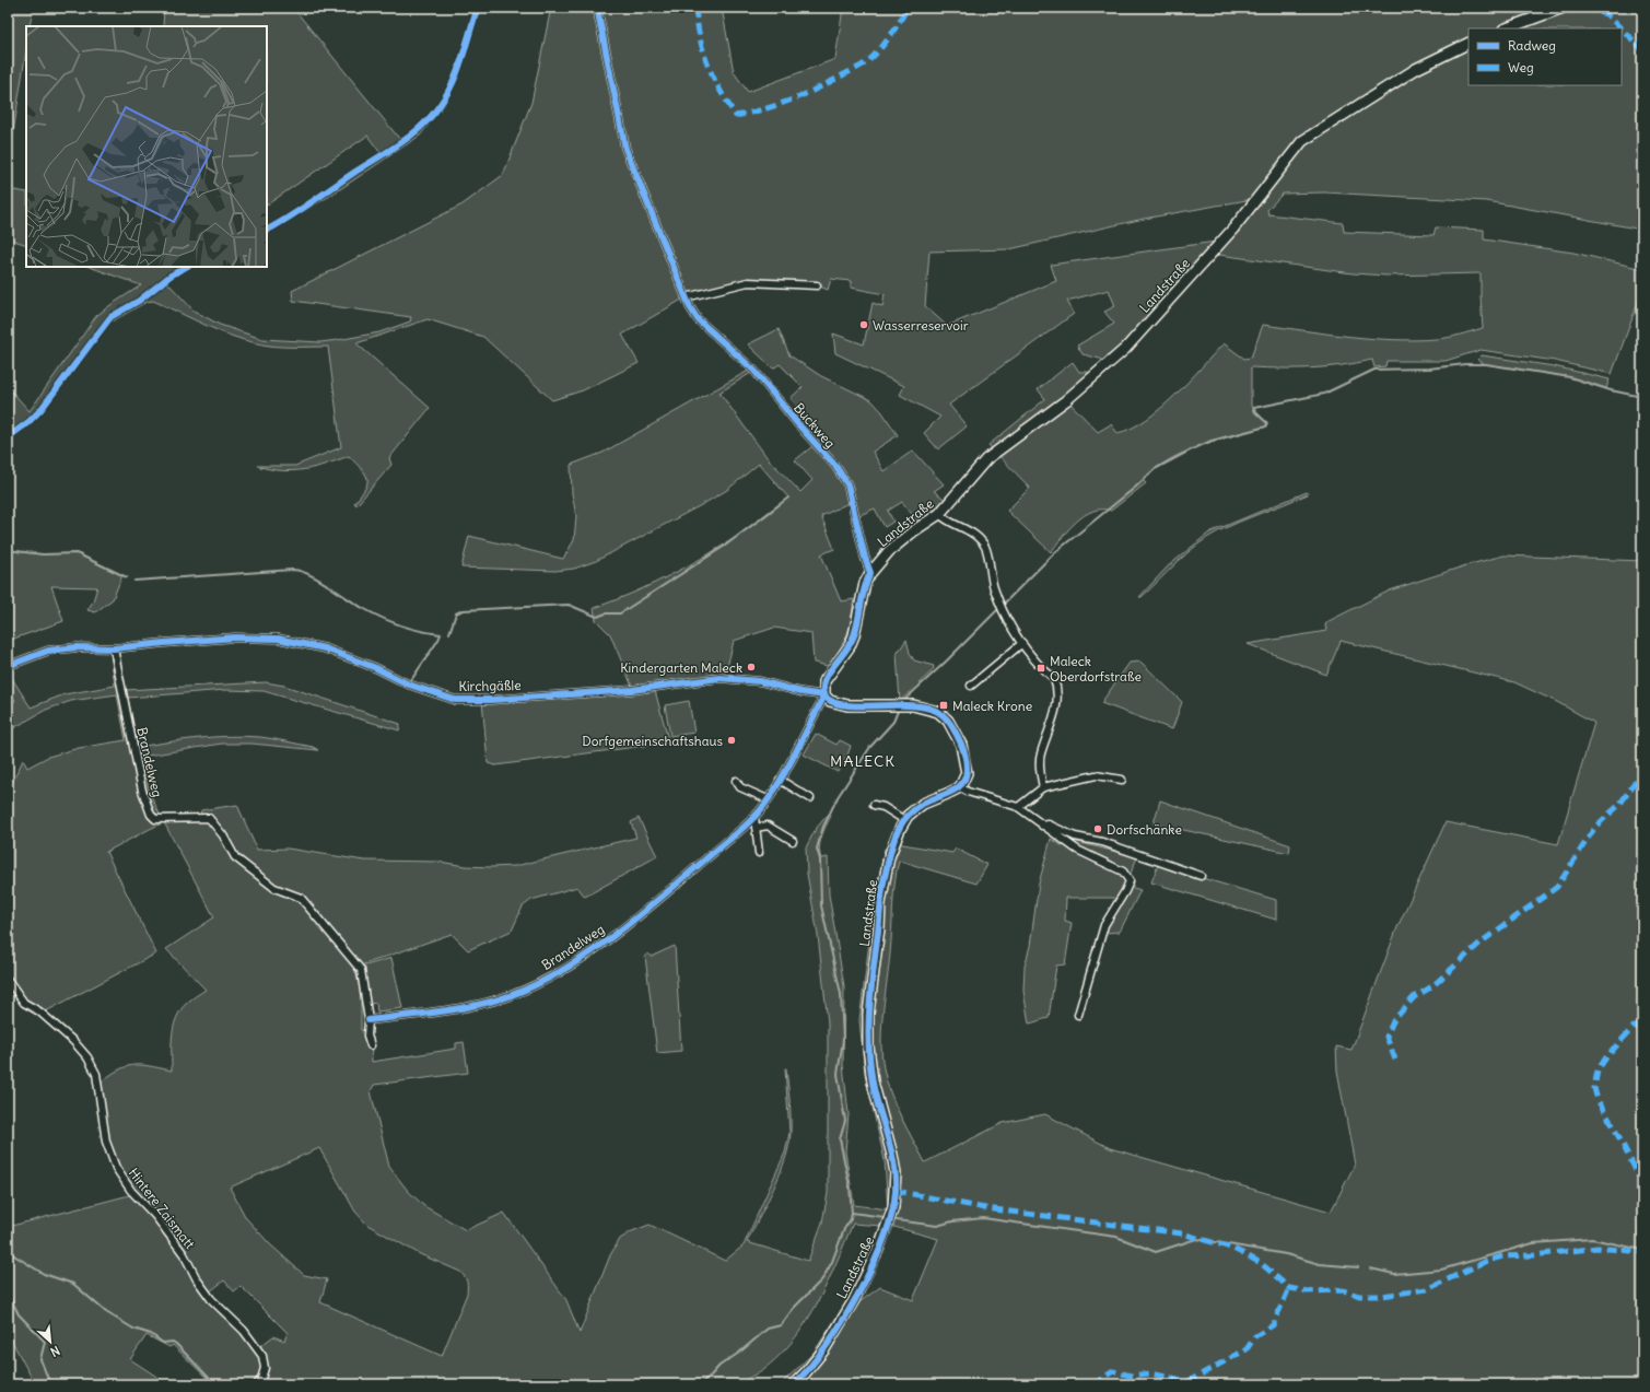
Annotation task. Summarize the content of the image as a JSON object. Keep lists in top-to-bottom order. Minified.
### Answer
{"streets":{"street":["Landstraße","Buckweg","Kirchgäßle","Brandelweg","Hintere Zaismatt"]},"crossings":[["Landstraße","Buckweg"],["Landstraße","Kirchgäßle"],["Landstraße","Brandelweg"],["Kirchgäßle","Brandelweg"]],"districts":["MALECK"],"places":{"other":["Wasserreservoir","Kindergarten Maleck","Dorfgemeinschaftshaus","Dorfschänke"],"transit":["Maleck Oberdorfstraße","Maleck Krone"]},"legend":["Radweg","Weg"],"north":"bottom right"}
